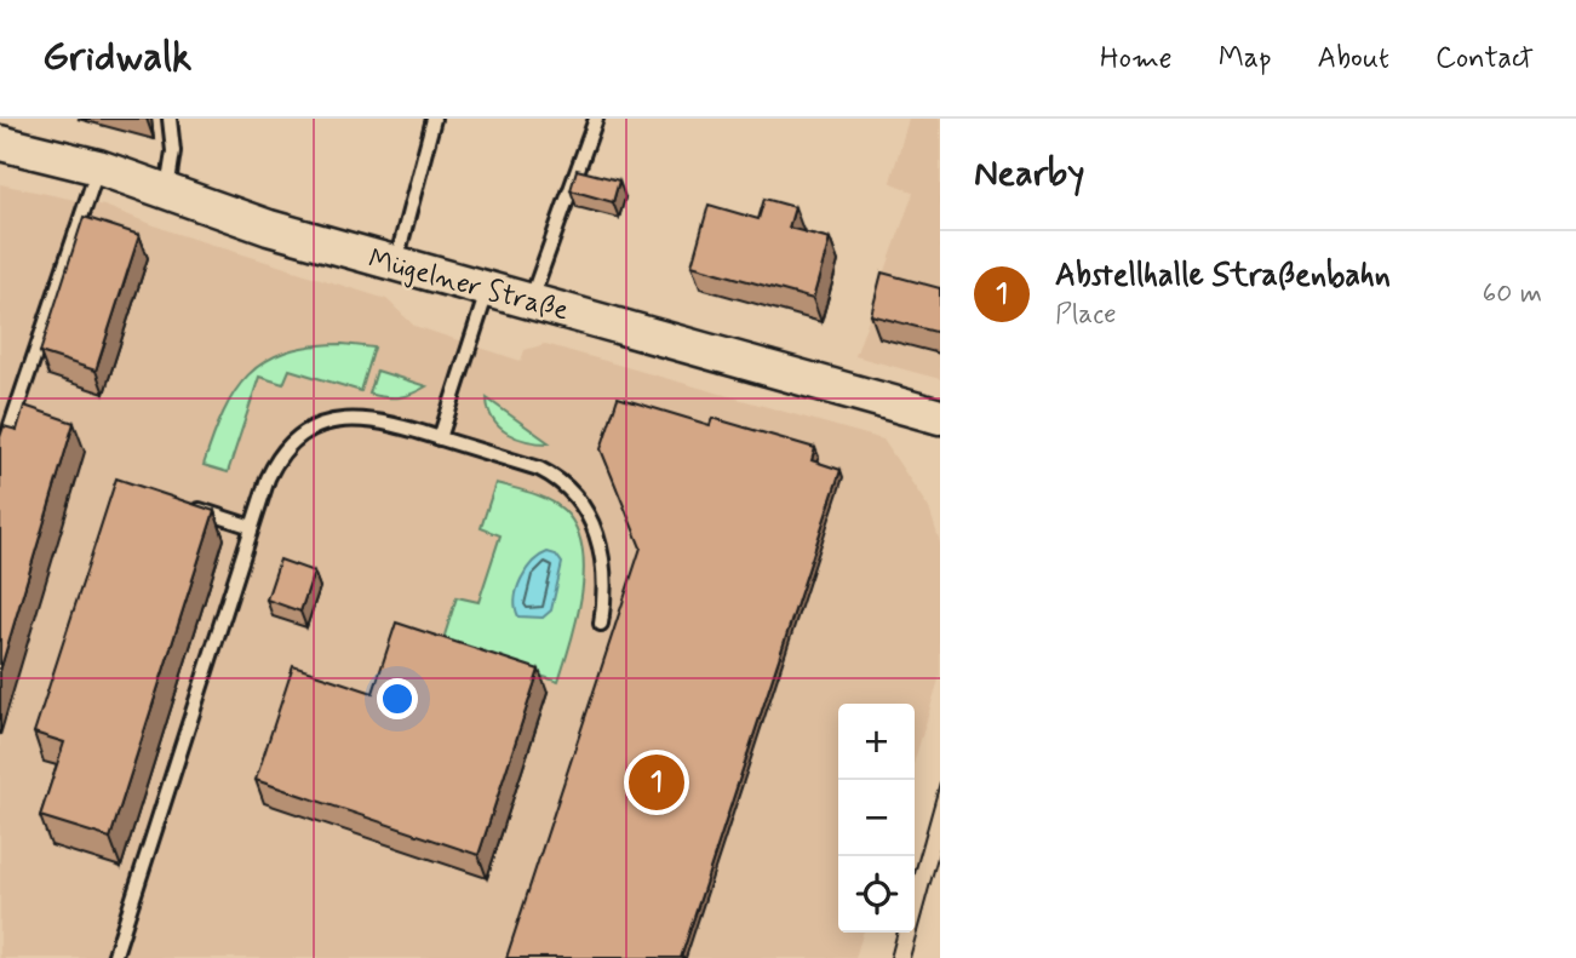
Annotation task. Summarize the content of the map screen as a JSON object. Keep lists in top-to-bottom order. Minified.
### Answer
{"streets":{"street":["Mügelner Straße"]},"page":{"header":"Gridwalk","nav":["Home","Map","About","Contact"],"heading":"Nearby","list":[{"mark":"1","name":"Abstellhalle Straßenbahn","note":"Place","value":"60 m"}],"map_buttons":["+","−"],"pins":"1"}}
